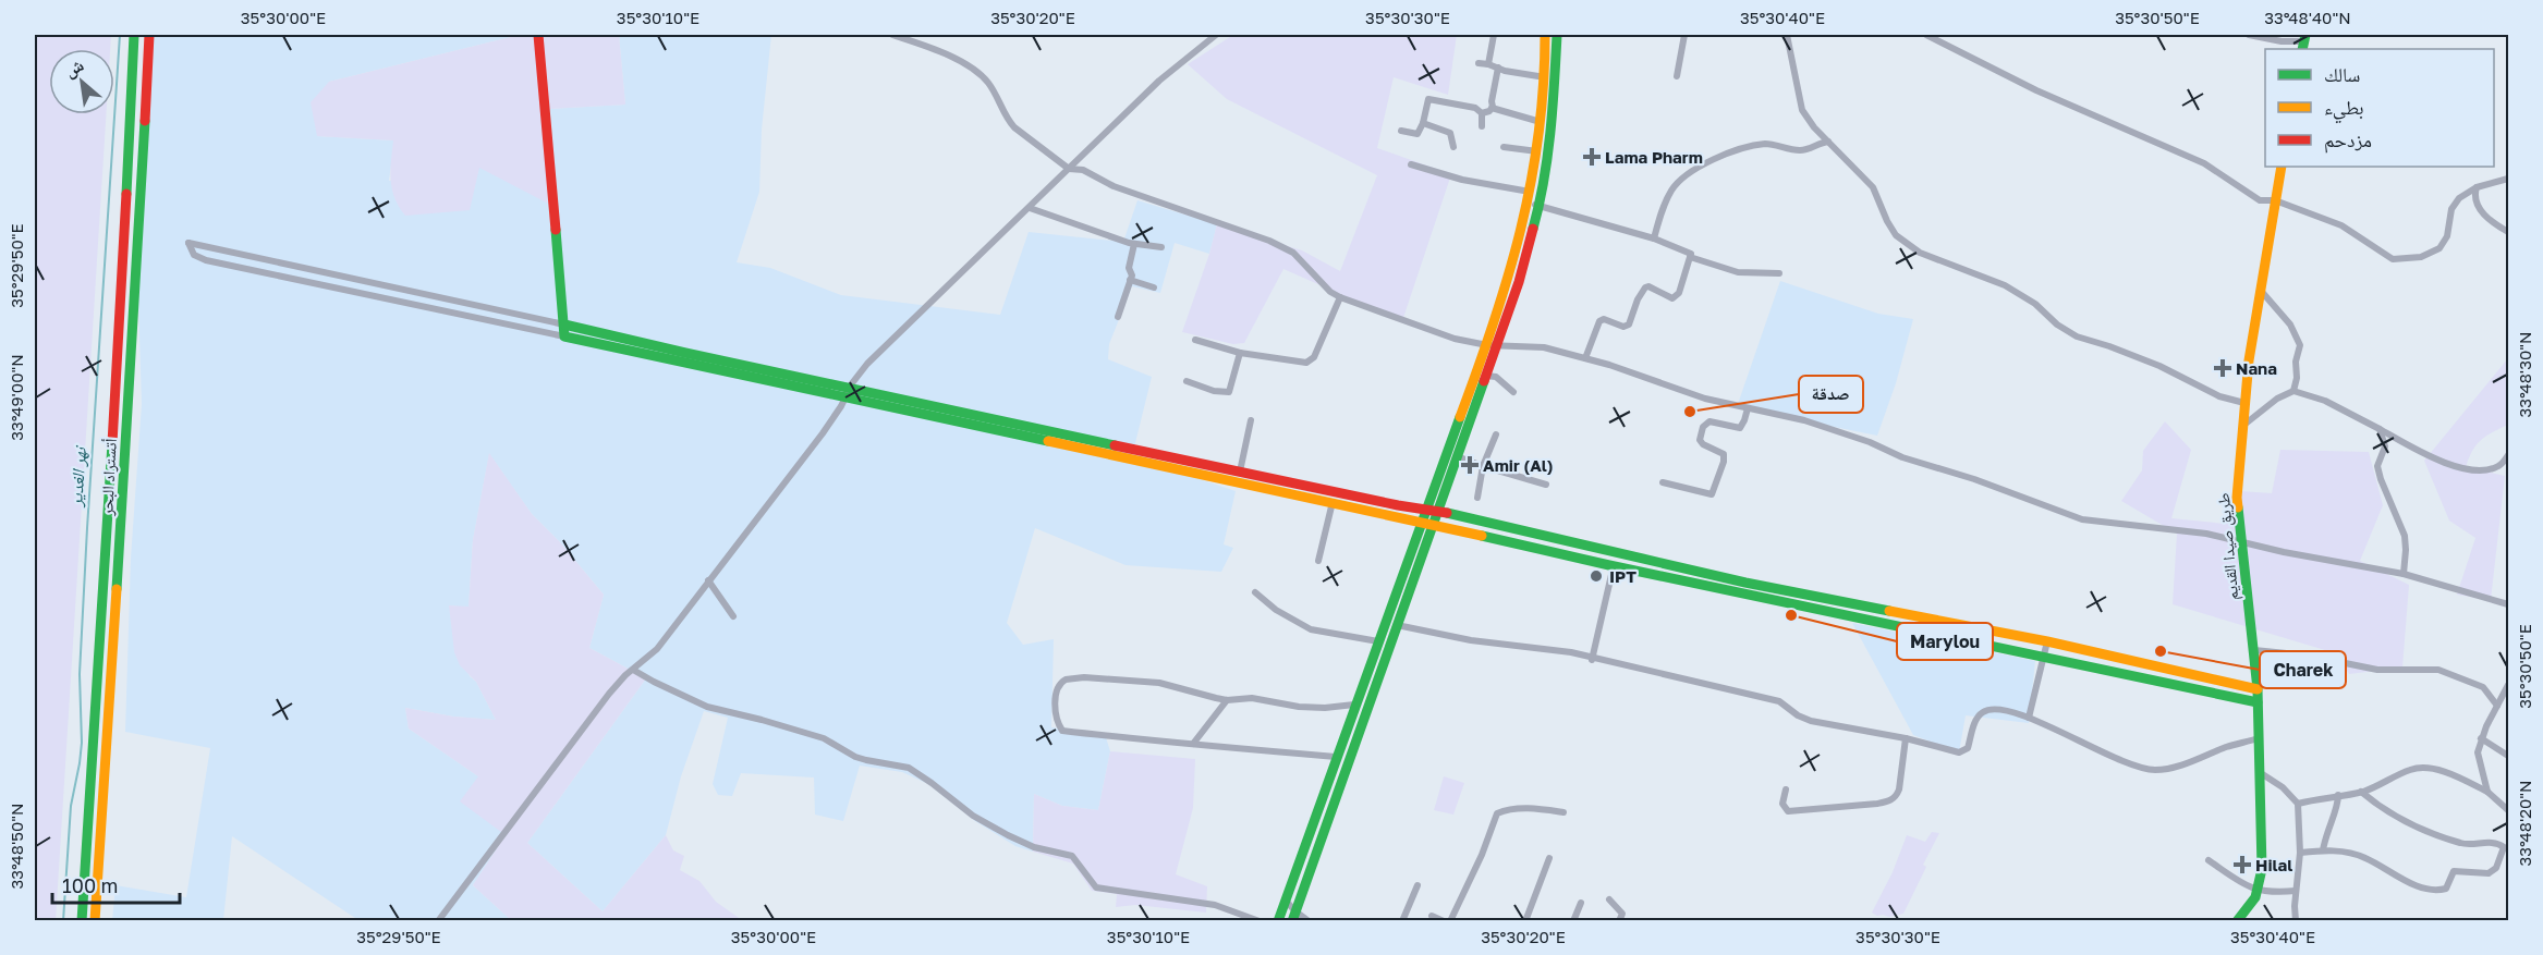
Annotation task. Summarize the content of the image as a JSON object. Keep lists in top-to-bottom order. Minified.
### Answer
{"streets":{"main road":["أتستراد البحر","طريق صيدا القديم"]},"water":["نهر الغدير"],"places":{"health":["Lama Pharm","Nana","Amir (Al)","Hilal"],"other":["صدقة","IPT","Marylou","Charek"]},"legend":["سالك","بطيء","مزدحم"],"scale_bar":"100 m","north":"top left","coordinates":["35°30'00\"E","35°30'10\"E","35°30'20\"E","35°30'30\"E","35°30'40\"E","35°30'50\"E","33°48'40\"N","35°29'50\"E","33°48'30\"N","33°49'00\"N","33°48'20\"N","33°48'50\"N"]}
